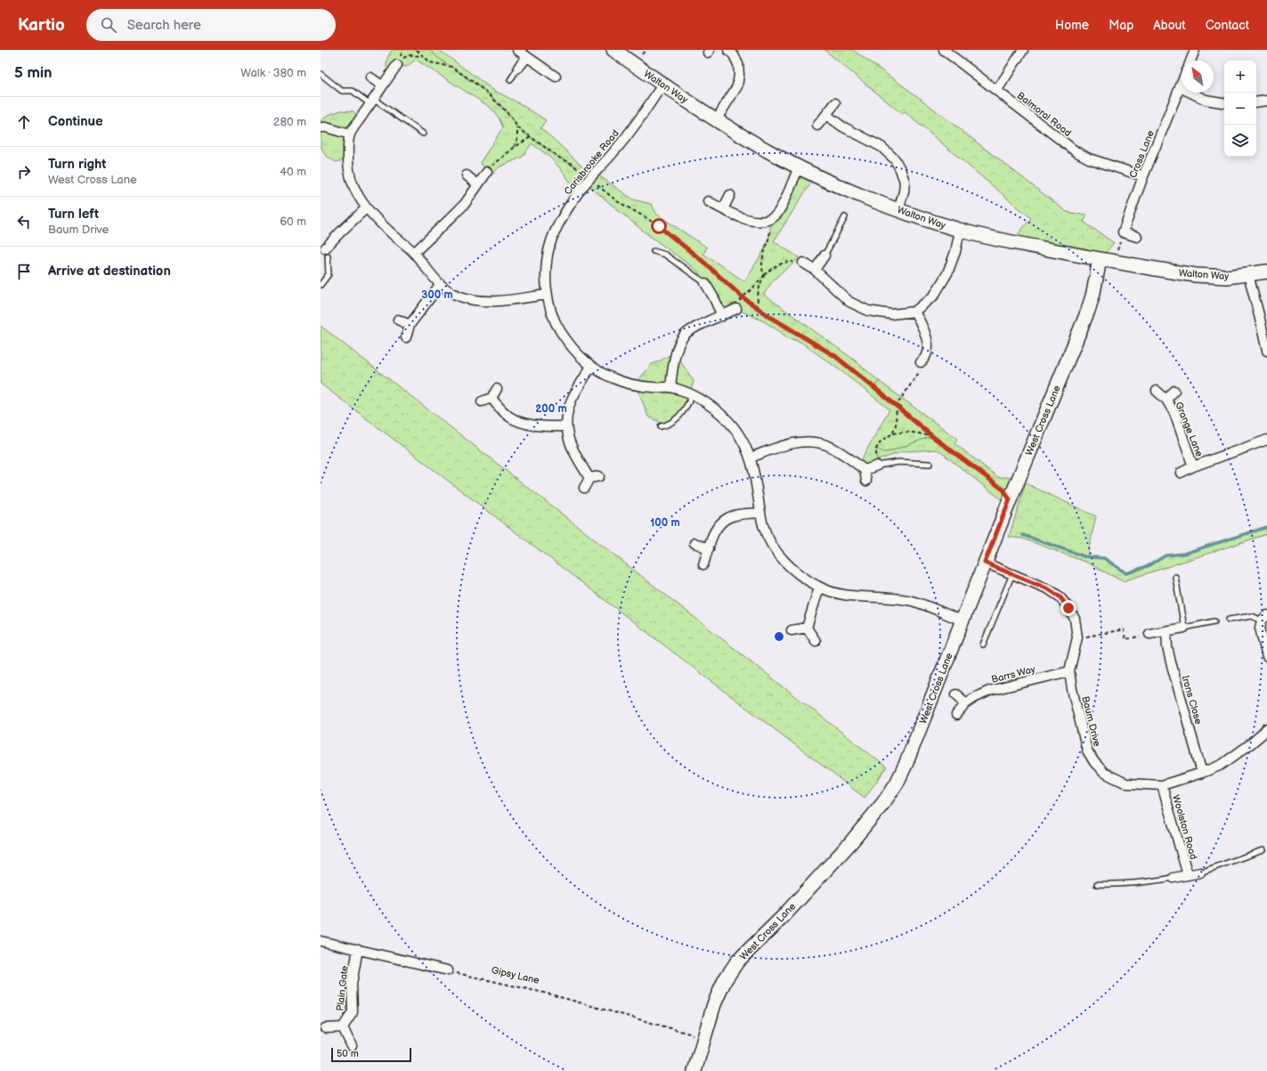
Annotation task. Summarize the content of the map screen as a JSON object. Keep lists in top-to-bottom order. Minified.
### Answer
{"streets":{"street":["Walton Way","Balmoral Road","Cross Lane","Carisbrooke Road","West Cross Lane","Grange Lane","Barrs Way","Irons Close","Baum Drive","Woolston Road","Plain Gate"],"path":["Gipsy Lane"]},"crossings":[["Walton Way","Carisbrooke Road"],["Walton Way","West Cross Lane"],["Balmoral Road","Cross Lane"],["Carisbrooke Road","West Cross Lane"],["West Cross Lane","Baum Drive"],["West Cross Lane","Gipsy Lane"],["Barrs Way","Baum Drive"],["Irons Close","Baum Drive"],["Baum Drive","Woolston Road"]],"scale_bar":"50 m","north":"top left","page":{"header":"Kartio","search":"Search here","nav":["Home","Map","About","Contact"],"heading":["5 min","Walk · 380 m"],"map_buttons":["+","−"],"list":[["Continue","280 m"],["Turn right","West Cross Lane","40 m"],["Turn left","Baum Drive","60 m"],"Arrive at destination"],"scale":"50 m"},"rings":["300 m","200 m","100 m"]}
